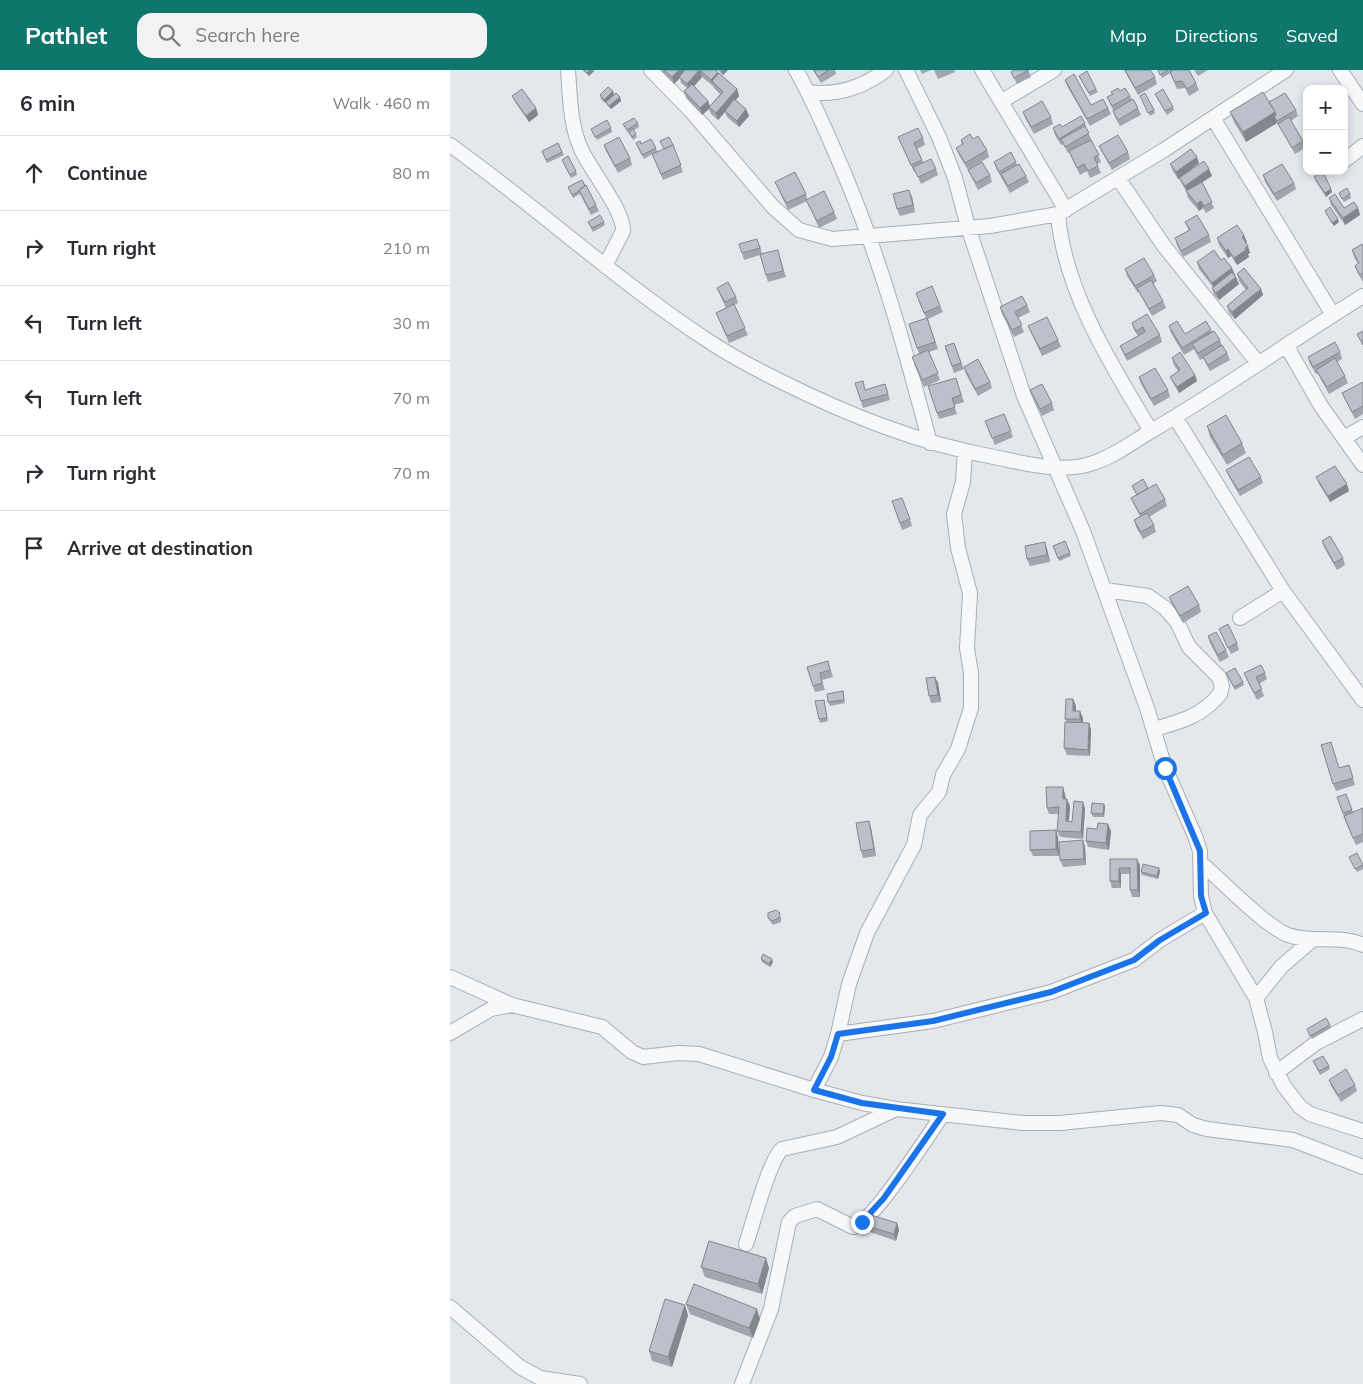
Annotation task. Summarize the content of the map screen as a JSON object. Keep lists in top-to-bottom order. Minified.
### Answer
{"page":{"header":"Pathlet","search":"Search here","nav":["Map","Directions","Saved"],"heading":["6 min","Walk · 460 m"],"map_buttons":["+","−"],"list":[["Continue","80 m"],["Turn right","210 m"],["Turn left","30 m"],["Turn left","70 m"],["Turn right","70 m"],"Arrive at destination"]}}
